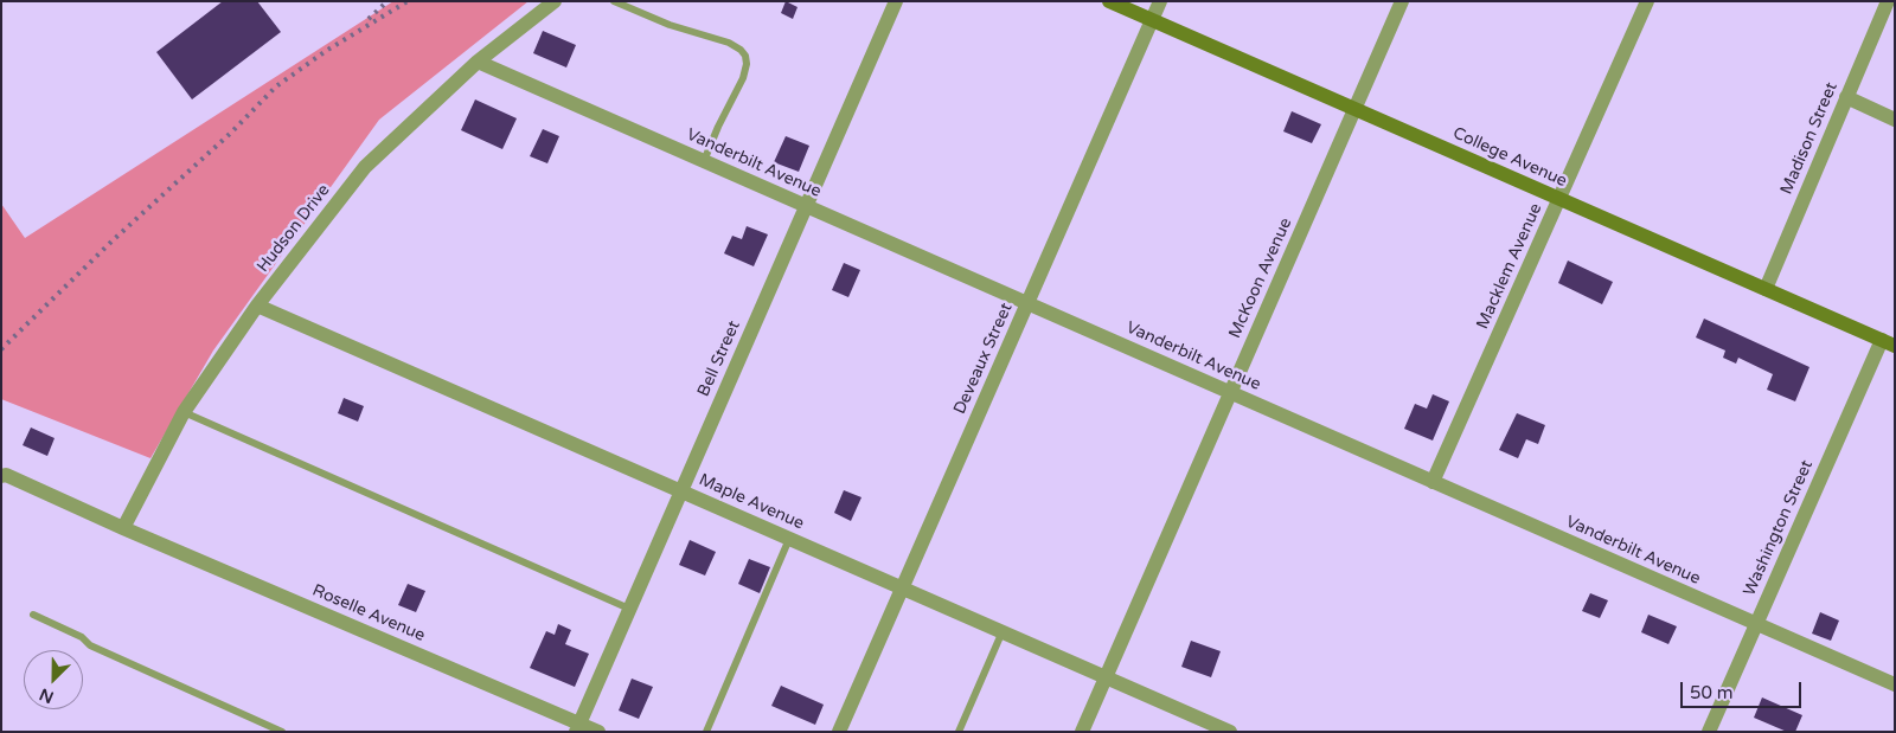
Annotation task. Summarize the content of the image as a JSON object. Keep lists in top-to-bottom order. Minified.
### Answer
{"streets":{"main road":["College Avenue"],"street":["Madison Street","Vanderbilt Avenue","Hudson Drive","Macklem Avenue","McKoon Avenue","Bell Street","Deveaux Street","Maple Avenue","Washington Street","Roselle Avenue"]},"crossings":[["Madison Street","College Avenue"],["College Avenue","Macklem Avenue"],["College Avenue","McKoon Avenue"],["College Avenue","Deveaux Street"],["College Avenue","Washington Street"],["Vanderbilt Avenue","Hudson Drive"],["Vanderbilt Avenue","Macklem Avenue"],["Vanderbilt Avenue","McKoon Avenue"],["Vanderbilt Avenue","Bell Street"],["Vanderbilt Avenue","Deveaux Street"],["Vanderbilt Avenue","Washington Street"],["Hudson Drive","Maple Avenue"],["Hudson Drive","Roselle Avenue"],["McKoon Avenue","Maple Avenue"],["Bell Street","Maple Avenue"],["Bell Street","Roselle Avenue"],["Deveaux Street","Maple Avenue"]],"scale_bar":"50 m","north":"bottom left"}
